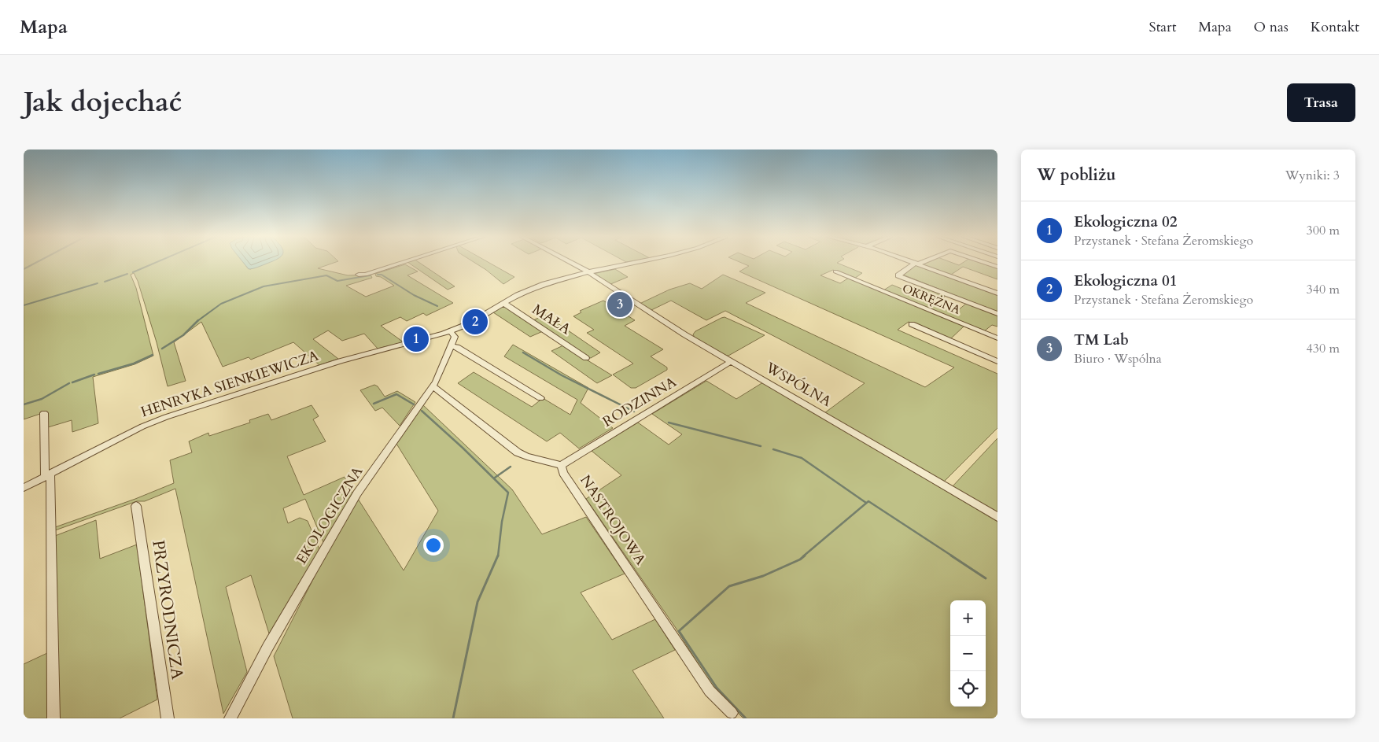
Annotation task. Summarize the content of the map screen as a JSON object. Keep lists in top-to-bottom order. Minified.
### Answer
{"streets":{"street":["OKRĘŻNA","MAŁA","HENRYKA SIENKIEWICZA","WSPÓLNA","RODZINNA","EKOLOGICZNA","NASTROJOWA","PRZYRODNICZA"]},"crossings":[["MAŁA","HENRYKA SIENKIEWICZA"],["HENRYKA SIENKIEWICZA","WSPÓLNA"],["HENRYKA SIENKIEWICZA","EKOLOGICZNA"],["WSPÓLNA","RODZINNA"],["RODZINNA","NASTROJOWA"]],"page":{"header":"Mapa","nav":["Start","Mapa","O nas","Kontakt"],"title":"Jak dojechać","buttons":"Trasa","heading":["W pobliżu","Wyniki: 3"],"list":[{"mark":"1","name":"Ekologiczna 02","note":"Przystanek · Stefana Żeromskiego","value":"300 m"},{"mark":"2","name":"Ekologiczna 01","note":"Przystanek · Stefana Żeromskiego","value":"340 m"},{"mark":"3","name":"TM Lab","note":"Biuro · Wspólna","value":"430 m"}],"pins":["3","2","1"],"map_buttons":["+","−"]}}
